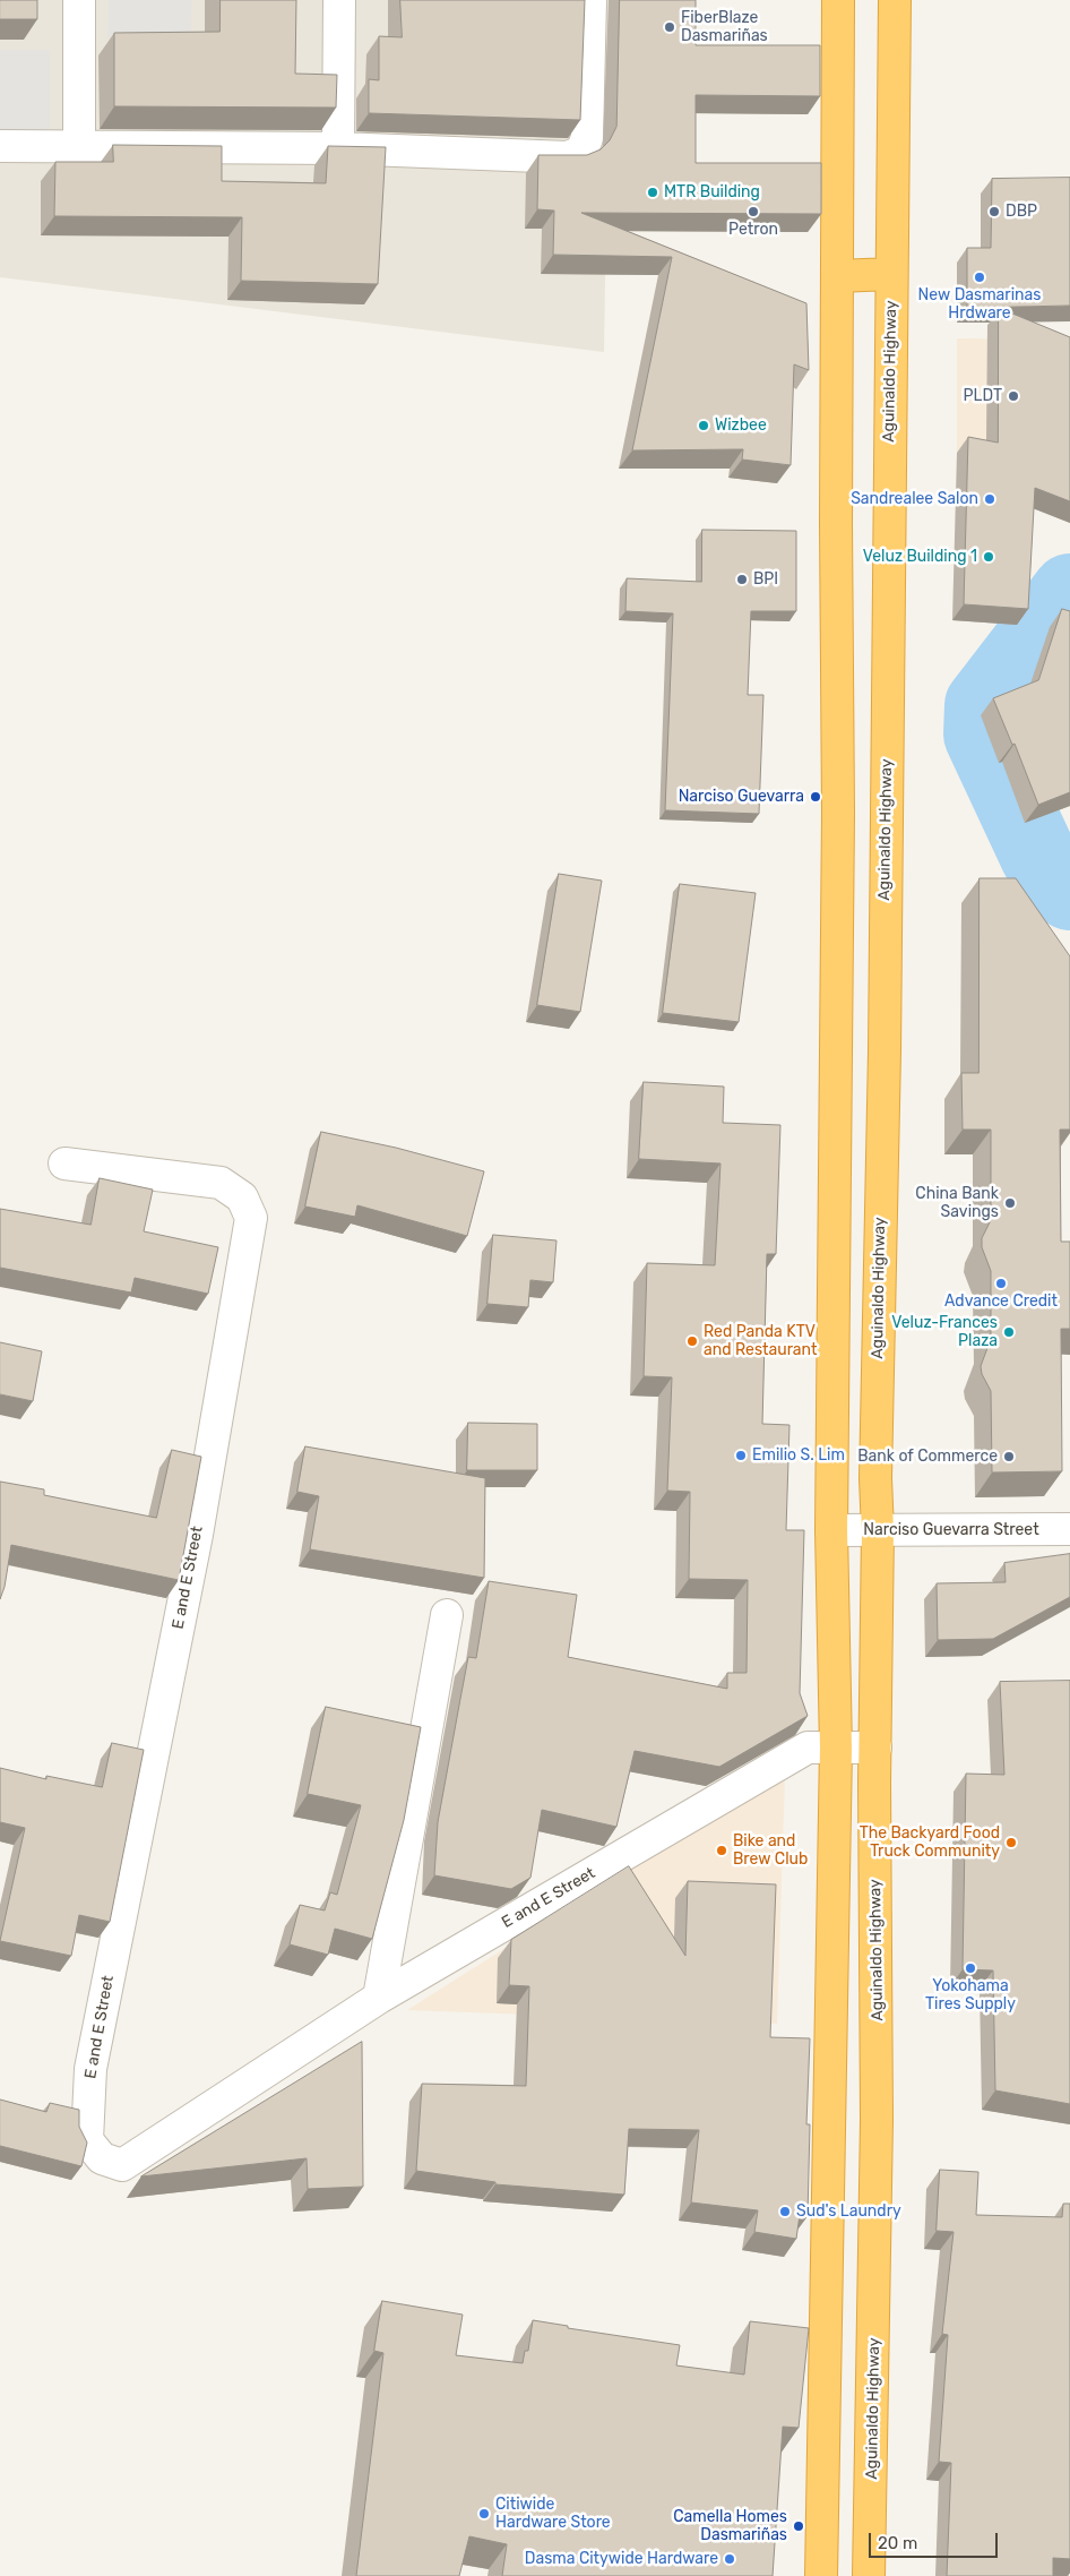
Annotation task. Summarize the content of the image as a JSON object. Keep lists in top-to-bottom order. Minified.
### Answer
{"streets":{"highway":["Aguinaldo Highway"],"street":["Narciso Guevarra Street","E and E Street"]},"crossings":[["Aguinaldo Highway","Narciso Guevarra Street"],["Aguinaldo Highway","E and E Street"]],"places":["FiberBlaze Dasmariñas","MTR Building","Petron","DBP","New Dasmarinas Hrdware","PLDT","Wizbee","Sandrealee Salon","Veluz Building 1","BPI","Narciso Guevarra","China Bank Savings","Advance Credit","Veluz-Frances Plaza","Red Panda KTV and Restaurant","Emilio S. Lim","Bank of Commerce","The Backyard Food Truck Community","Bike and Brew Club","Yokohama Tires Supply","Sud's Laundry","Citiwide Hardware Store","Camella Homes Dasmariñas","Dasma Citywide Hardware"],"scale_bar":"20 m"}
